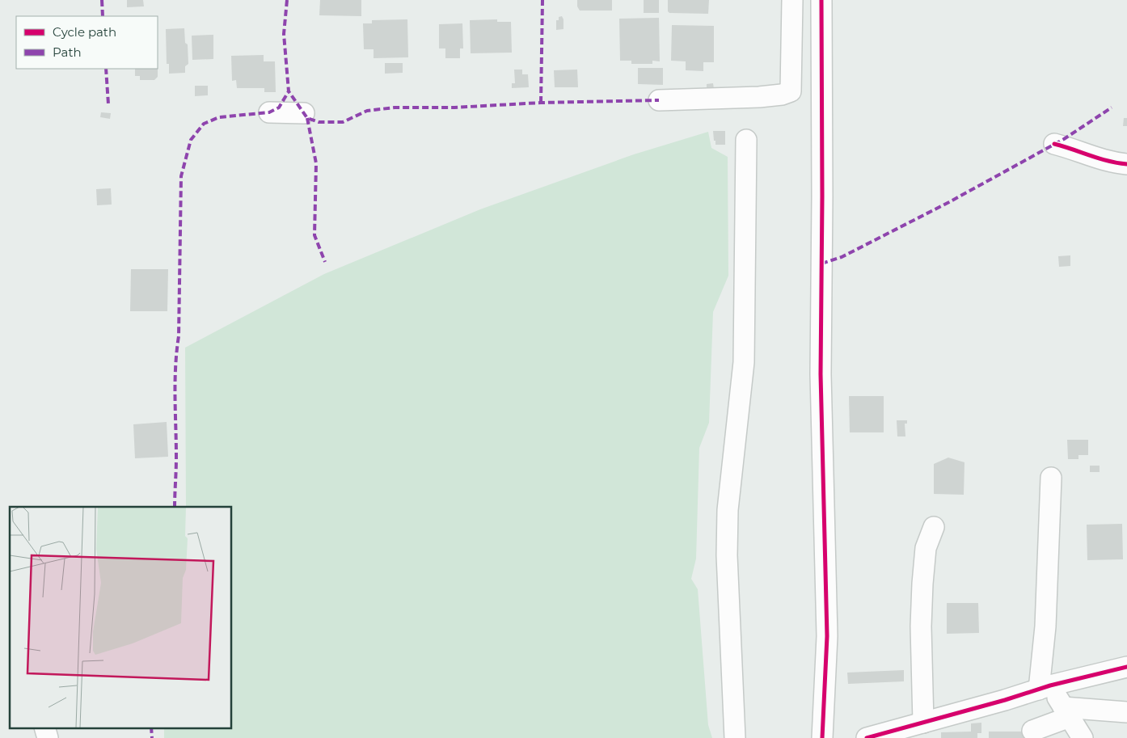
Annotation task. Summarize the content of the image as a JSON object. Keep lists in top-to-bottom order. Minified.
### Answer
{"legend":["Cycle path","Path"]}
